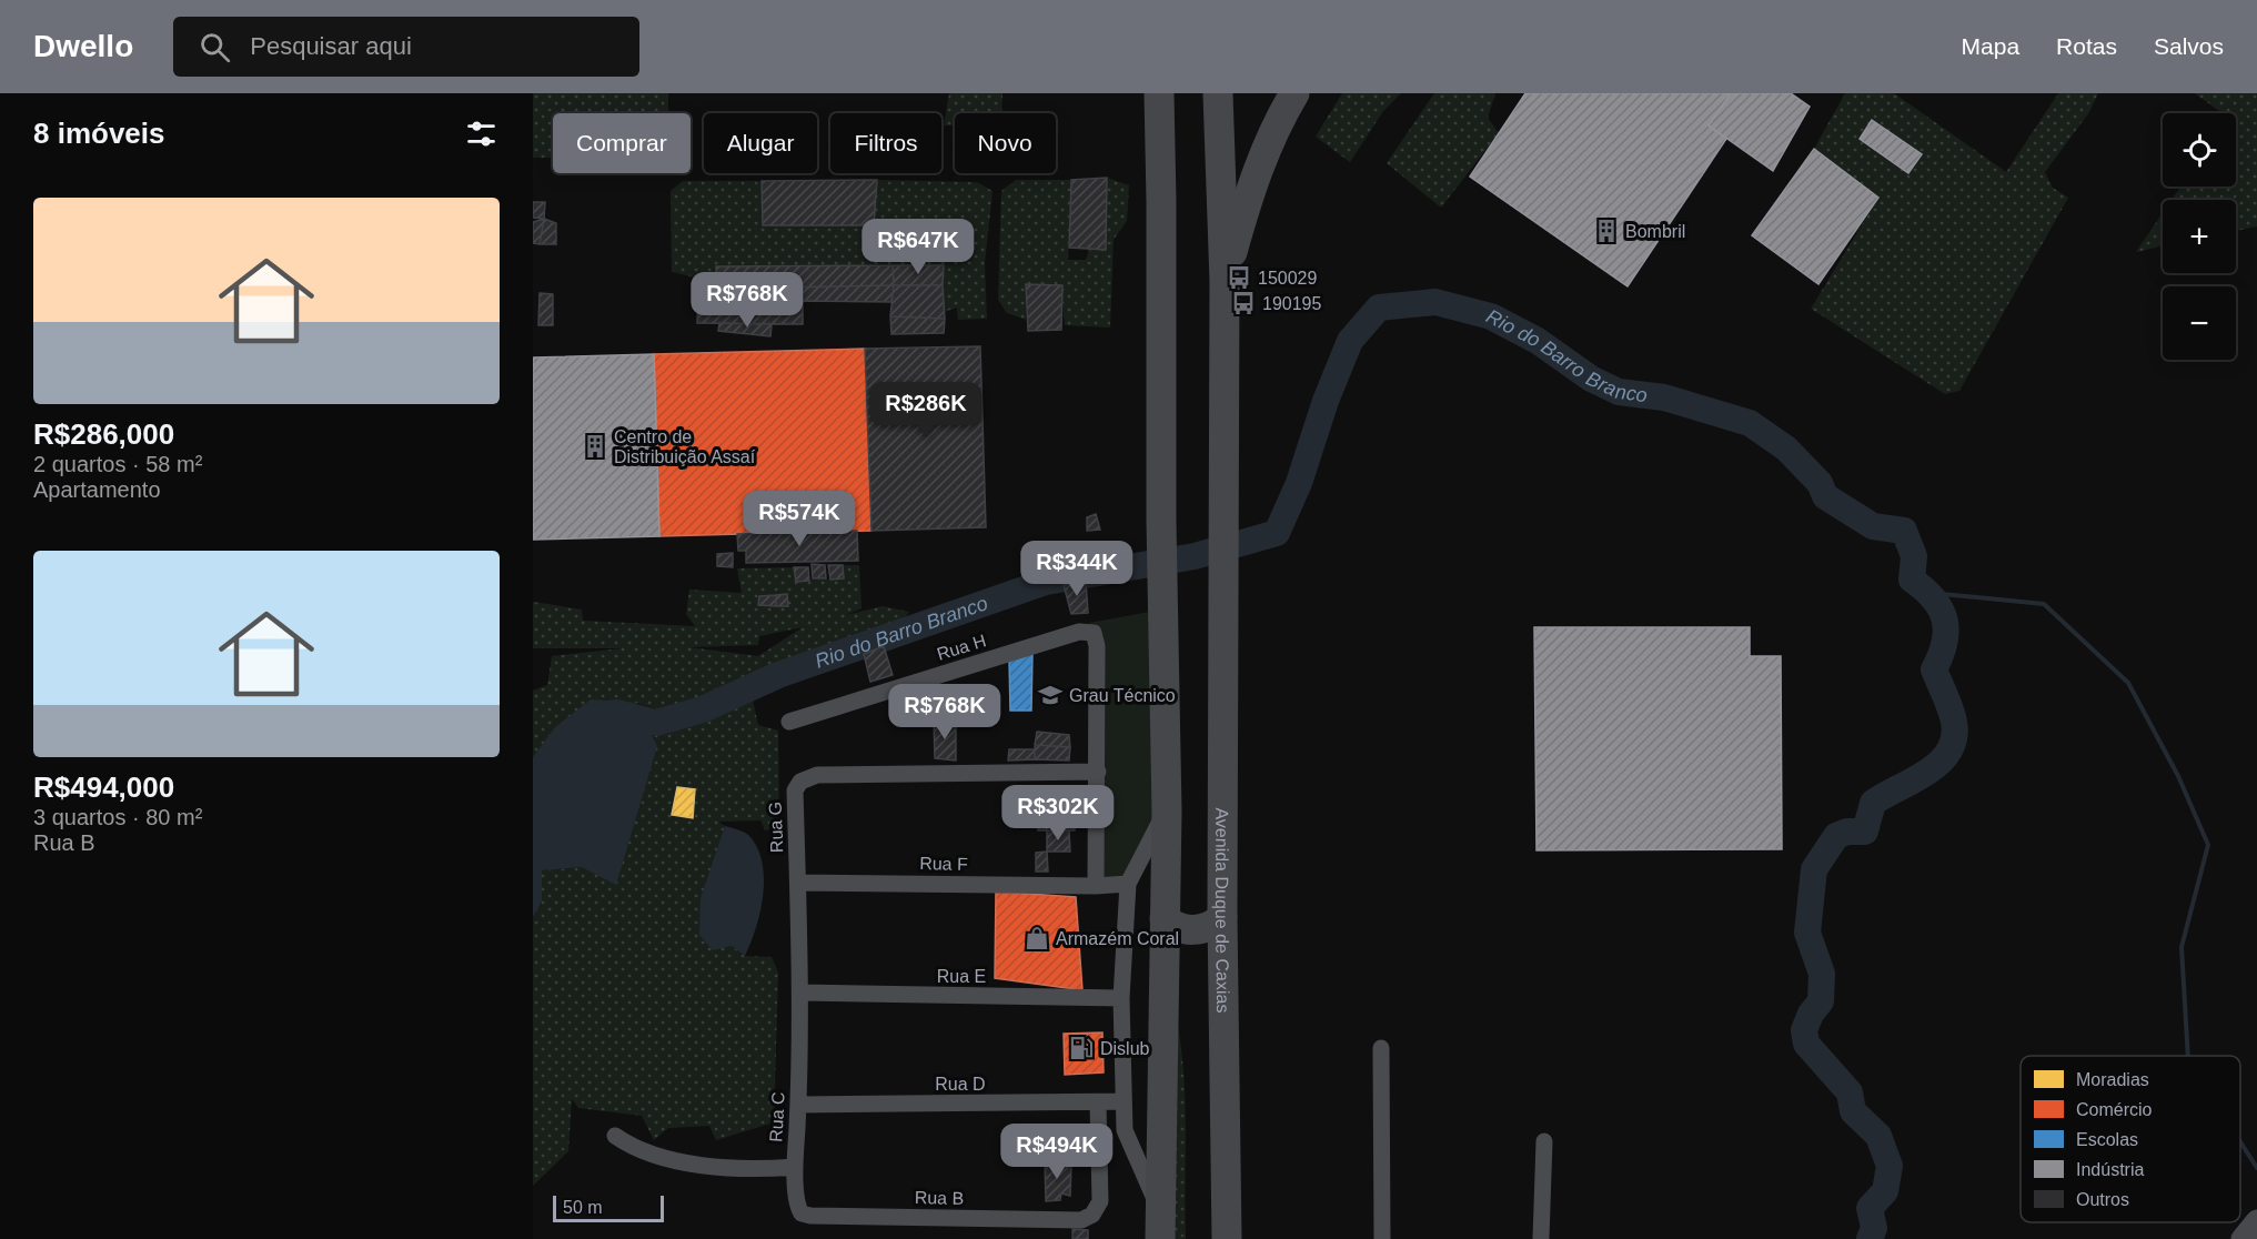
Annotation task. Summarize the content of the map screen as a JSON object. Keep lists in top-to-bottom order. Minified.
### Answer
{"streets":{"highway":["Avenida Duque de Caxias"],"street":["Rua H","Rua G","Rua F","Rua E","Rua D","Rua C","Rua B"]},"crossings":[["Rua H","Rua G"],["Rua G","Rua F"],["Rua G","Rua E"],["Rua G","Rua C"],["Rua D","Rua C"],["Rua D","Rua B"],["Rua C","Rua B"]],"water":["Rio do Barro Branco"],"places":{"building":["Bombril","Centro de Distribuição Assaí"],"bus stop":["150029","190195"],"school or university":["Grau Técnico"],"shop":["Armazém Coral"],"fuel station":["Dislub"]},"legend":["Moradias","Comércio","Escolas","Indústria","Outros"],"scale_bar":"50 m","page":{"header":"Dwello","search":"Pesquisar aqui","nav":["Mapa","Rotas","Salvos"],"heading":"8 imóveis","map_buttons":["+","−"],"chip":["Comprar","Alugar","Filtros","Novo"],"list":[{"name":"R$286,000","note":"2 quartos · 58 m² · Apartamento"},{"name":"R$494,000","note":"3 quartos · 80 m² · Rua B"}],"price":["R$647K","R$768K","R$286K","R$574K","R$344K","R$768K","R$302K","R$494K"],"scale":"50 m"}}
